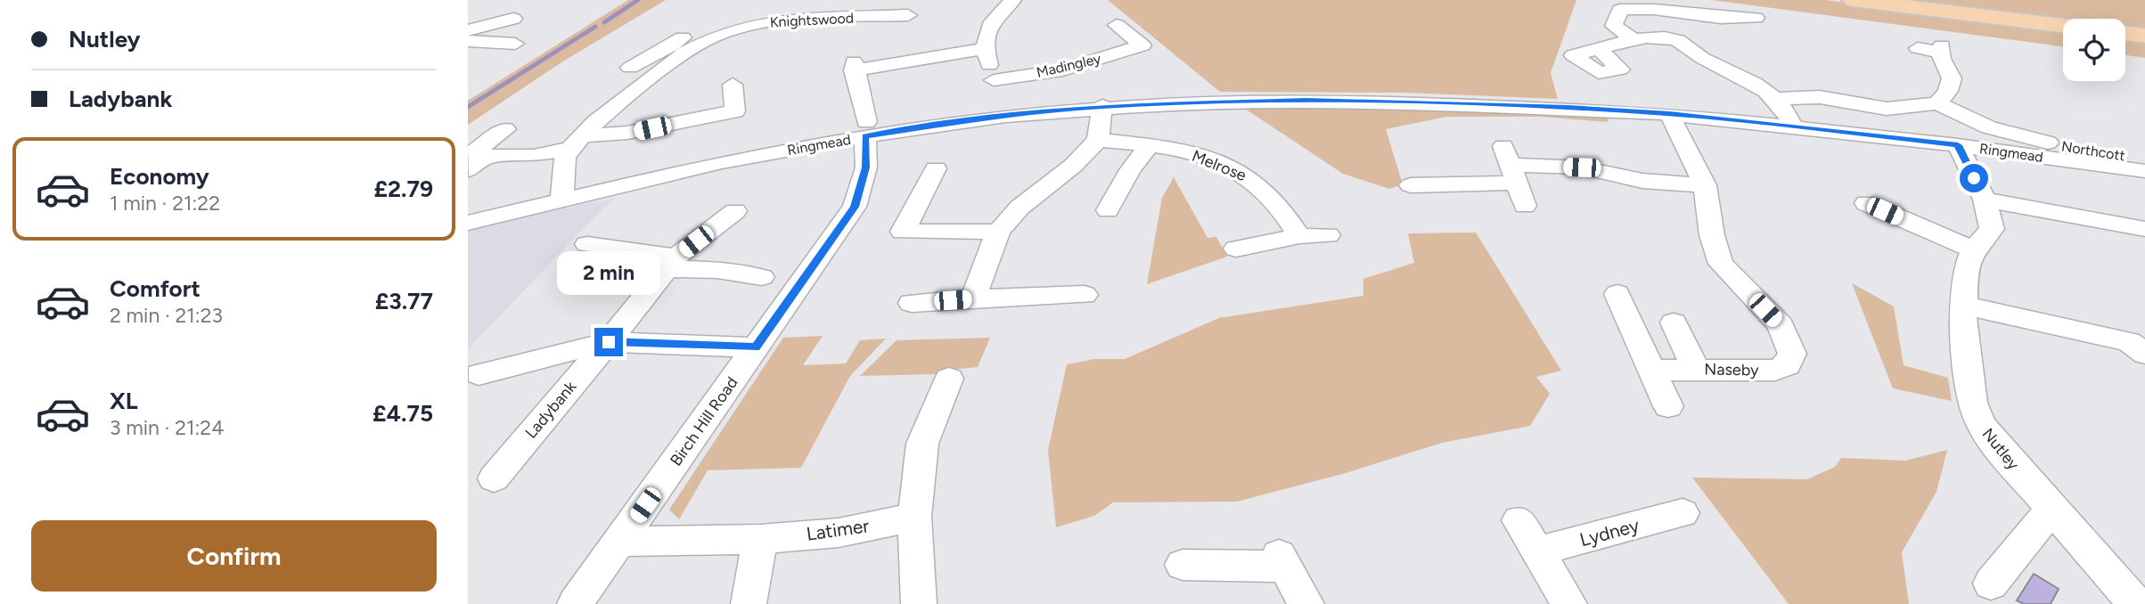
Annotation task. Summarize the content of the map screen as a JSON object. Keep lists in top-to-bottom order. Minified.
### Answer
{"streets":{"street":["Knightswood","Madingley","Ringmead","Northcott","Melrose","Naseby","Ladybank","Birch Hill Road","Nutley","Latimer","Lydney"]},"crossings":[["Ringmead","Naseby"],["Ringmead","Birch Hill Road"],["Ringmead","Nutley"],["Birch Hill Road","Latimer"]],"page":{"banner":["Nutley","Ladybank"],"list":[{"name":"Economy","note":"1 min · 21:22","value":"£2.79"},{"name":"Comfort","note":"2 min · 21:23","value":"£3.77"},{"name":"XL","note":"3 min · 21:24","value":"£4.75"}],"bubble":"2 min","buttons":"Confirm"}}
